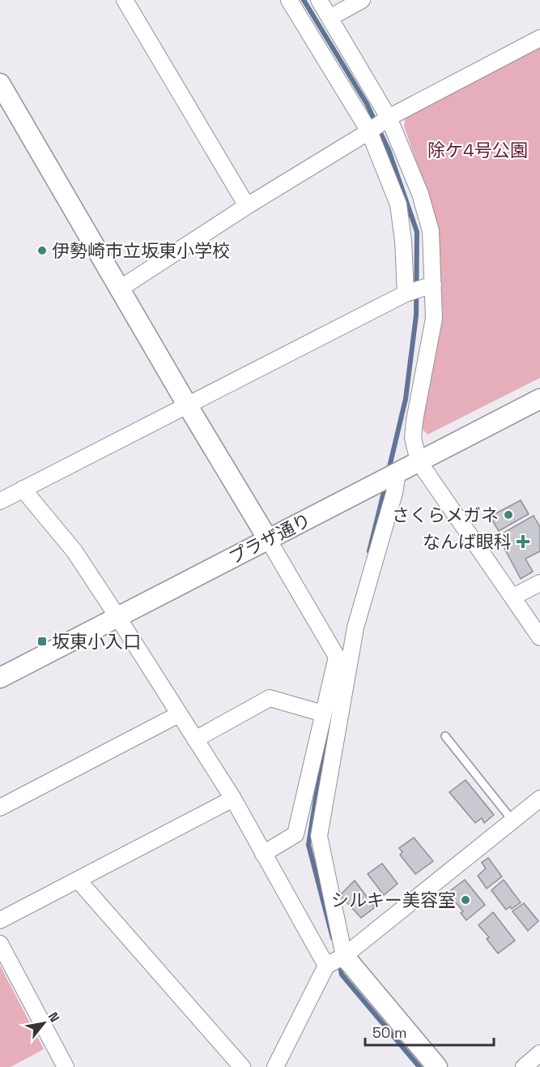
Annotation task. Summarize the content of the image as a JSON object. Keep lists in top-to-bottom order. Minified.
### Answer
{"streets":{"street":["プラザ通り"]},"parks":["除ケ4号公園"],"places":{"other":["伊勢崎市立坂東小学校","さくらメガネ","シルキー美容室"],"health":["なんば眼科"],"transit":["坂東小入口"]},"scale_bar":"50 m","north":"top right"}
